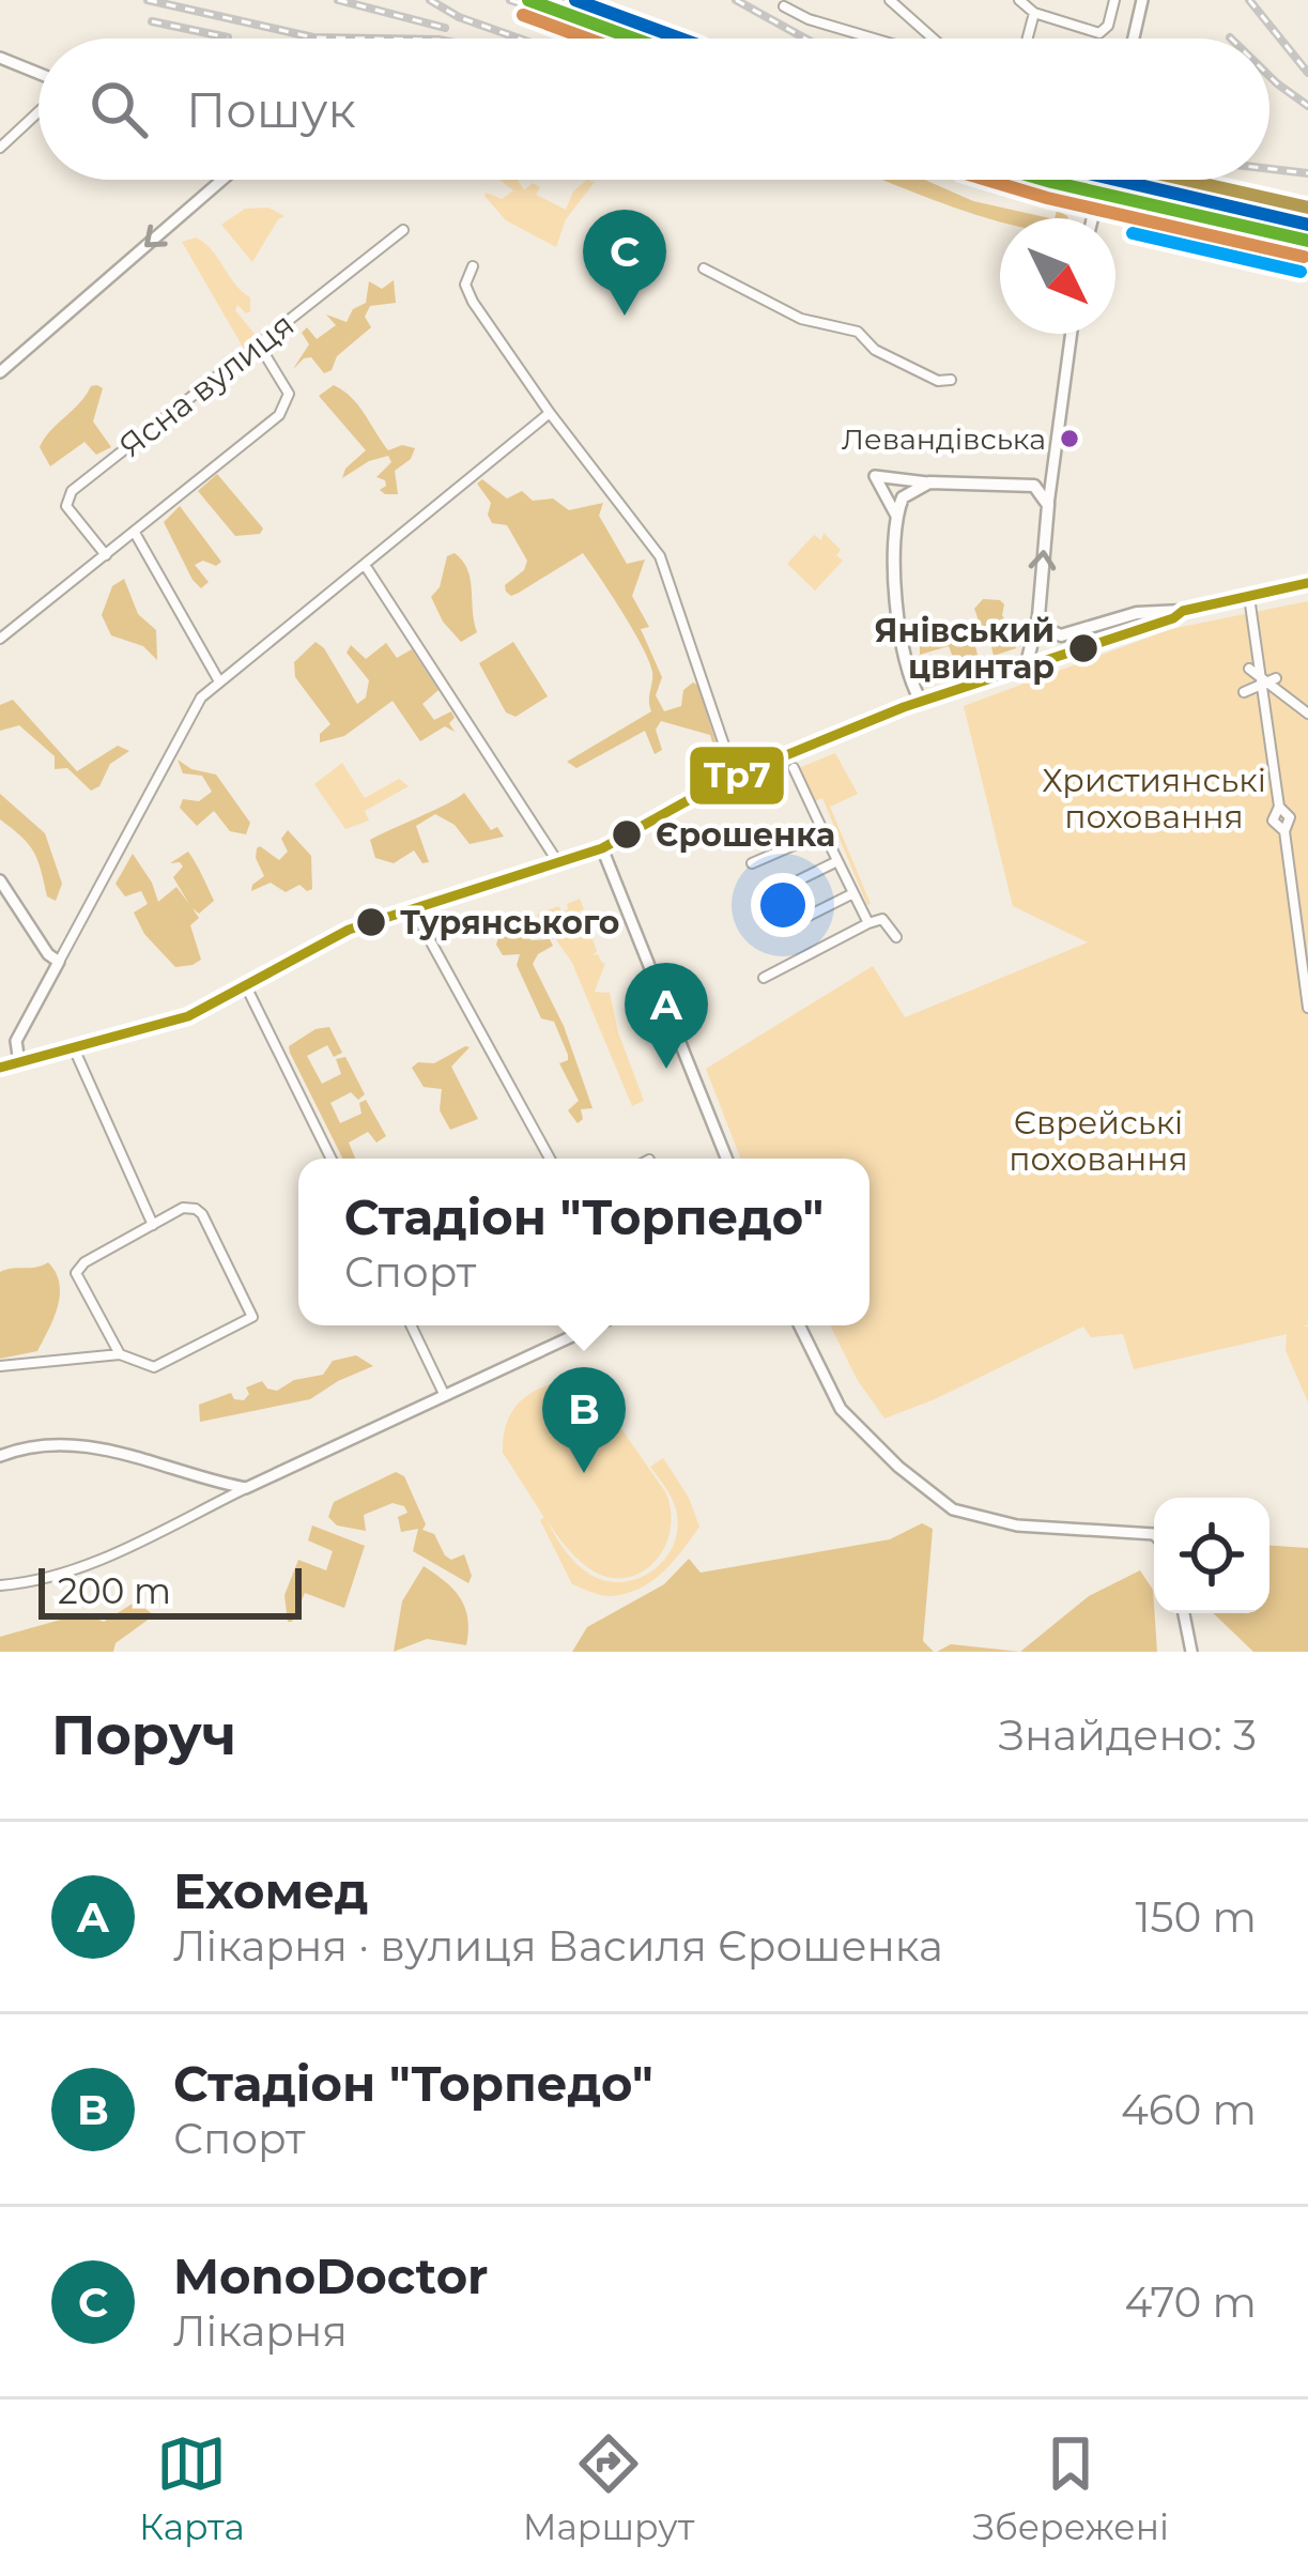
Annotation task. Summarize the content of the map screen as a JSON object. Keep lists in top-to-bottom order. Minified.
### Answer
{"streets":{"street":["Ясна вулиця"]},"parks":["Християнські поховання","Єврейські поховання"],"places":["Левандівська","Янівський цвинтар","Єрошенка","Турянського"],"lines":["transit line Тр7"],"scale_bar":"200 m","north":"bottom right","page":{"search":"Пошук","pins":["C","A","B"],"popup":["Стадіон \"Торпедо\"","Спорт"],"scale":"200 m","heading":["Поруч","Знайдено: 3"],"list":[{"mark":"A","name":"Ехомед","note":"Лікарня · вулиця Василя Єрошенка","value":"150 m"},{"mark":"B","name":"Стадіон \"Торпедо\"","note":"Спорт","value":"460 m"},{"mark":"C","name":"MonoDoctor","note":"Лікарня","value":"470 m"}],"nav":["Карта","Маршрут","Збережені"]}}
